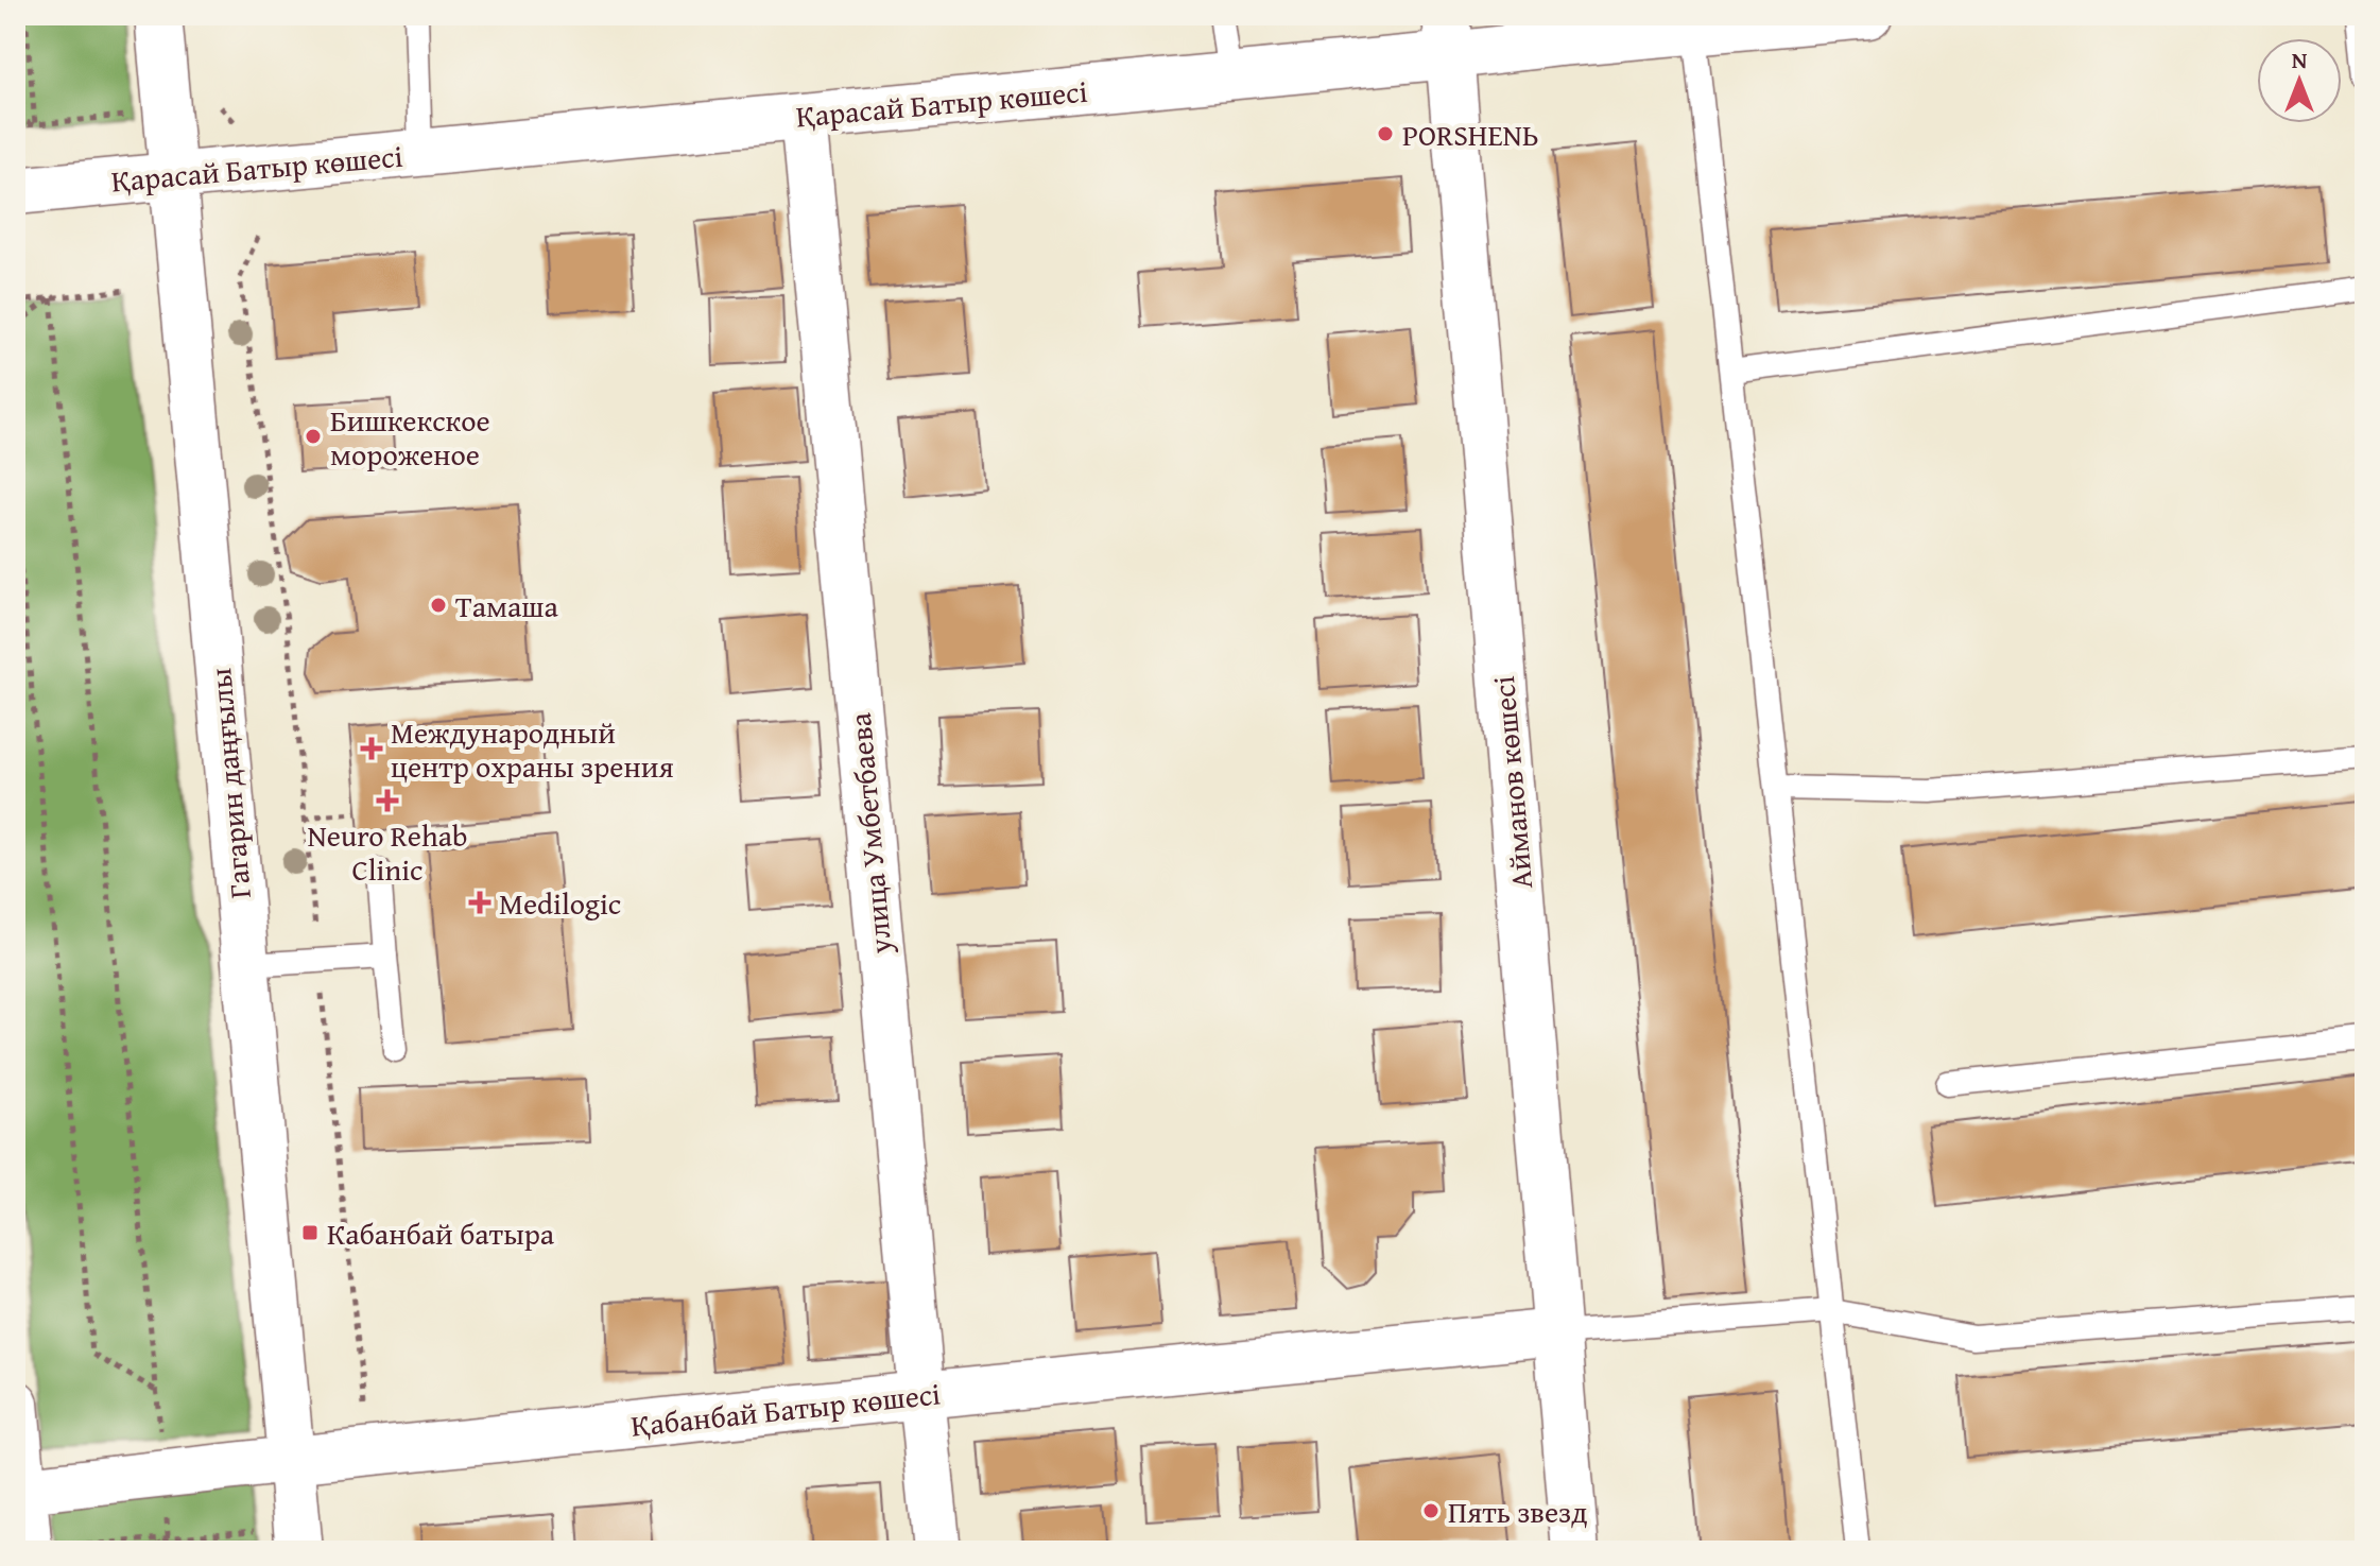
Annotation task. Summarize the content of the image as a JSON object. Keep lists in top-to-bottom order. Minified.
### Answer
{"streets":{"street":["Қарасай Батыр көшесі","Айманов көшесі","Гагарин даңғылы","улица Умбетбаева","Қабанбай Батыр көшесі"]},"crossings":[["Қарасай Батыр көшесі","Айманов көшесі"],["Қарасай Батыр көшесі","Гагарин даңғылы"],["Қарасай Батыр көшесі","улица Умбетбаева"],["Айманов көшесі","Қабанбай Батыр көшесі"],["Гагарин даңғылы","Қабанбай Батыр көшесі"],["улица Умбетбаева","Қабанбай Батыр көшесі"]],"places":{"other":["PORSHENЬ","Бишкекское мороженое","Тамаша","Пять звезд"],"health":["Международный центр охраны зрения","Neuro Rehab Clinic","Medilogic"],"transit":["Кабанбай батыра"]},"north":"top"}
